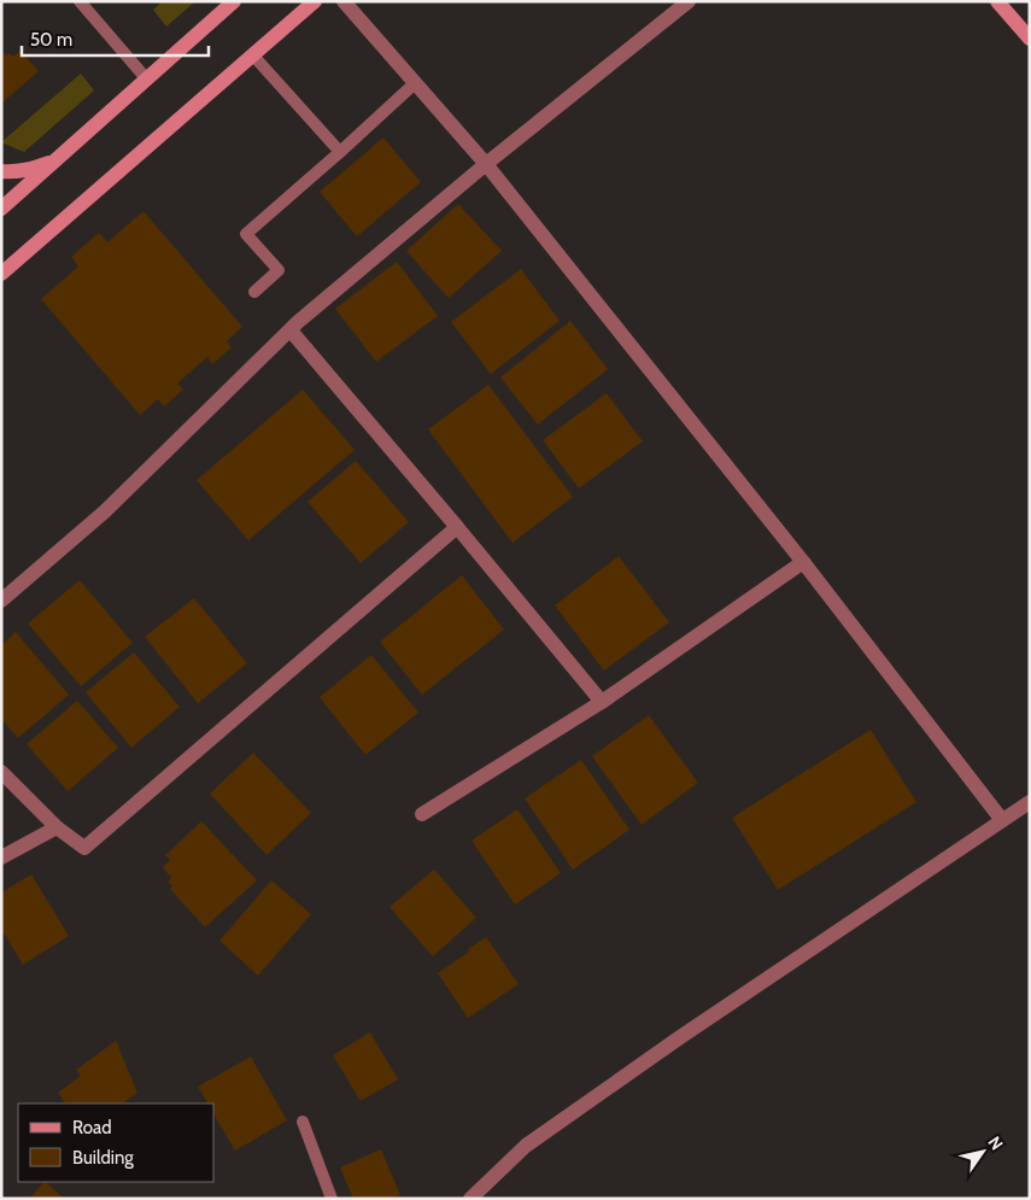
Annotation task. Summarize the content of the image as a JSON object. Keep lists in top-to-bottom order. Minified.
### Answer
{"legend":["Road","Building"],"scale_bar":"50 m","north":"top right"}
